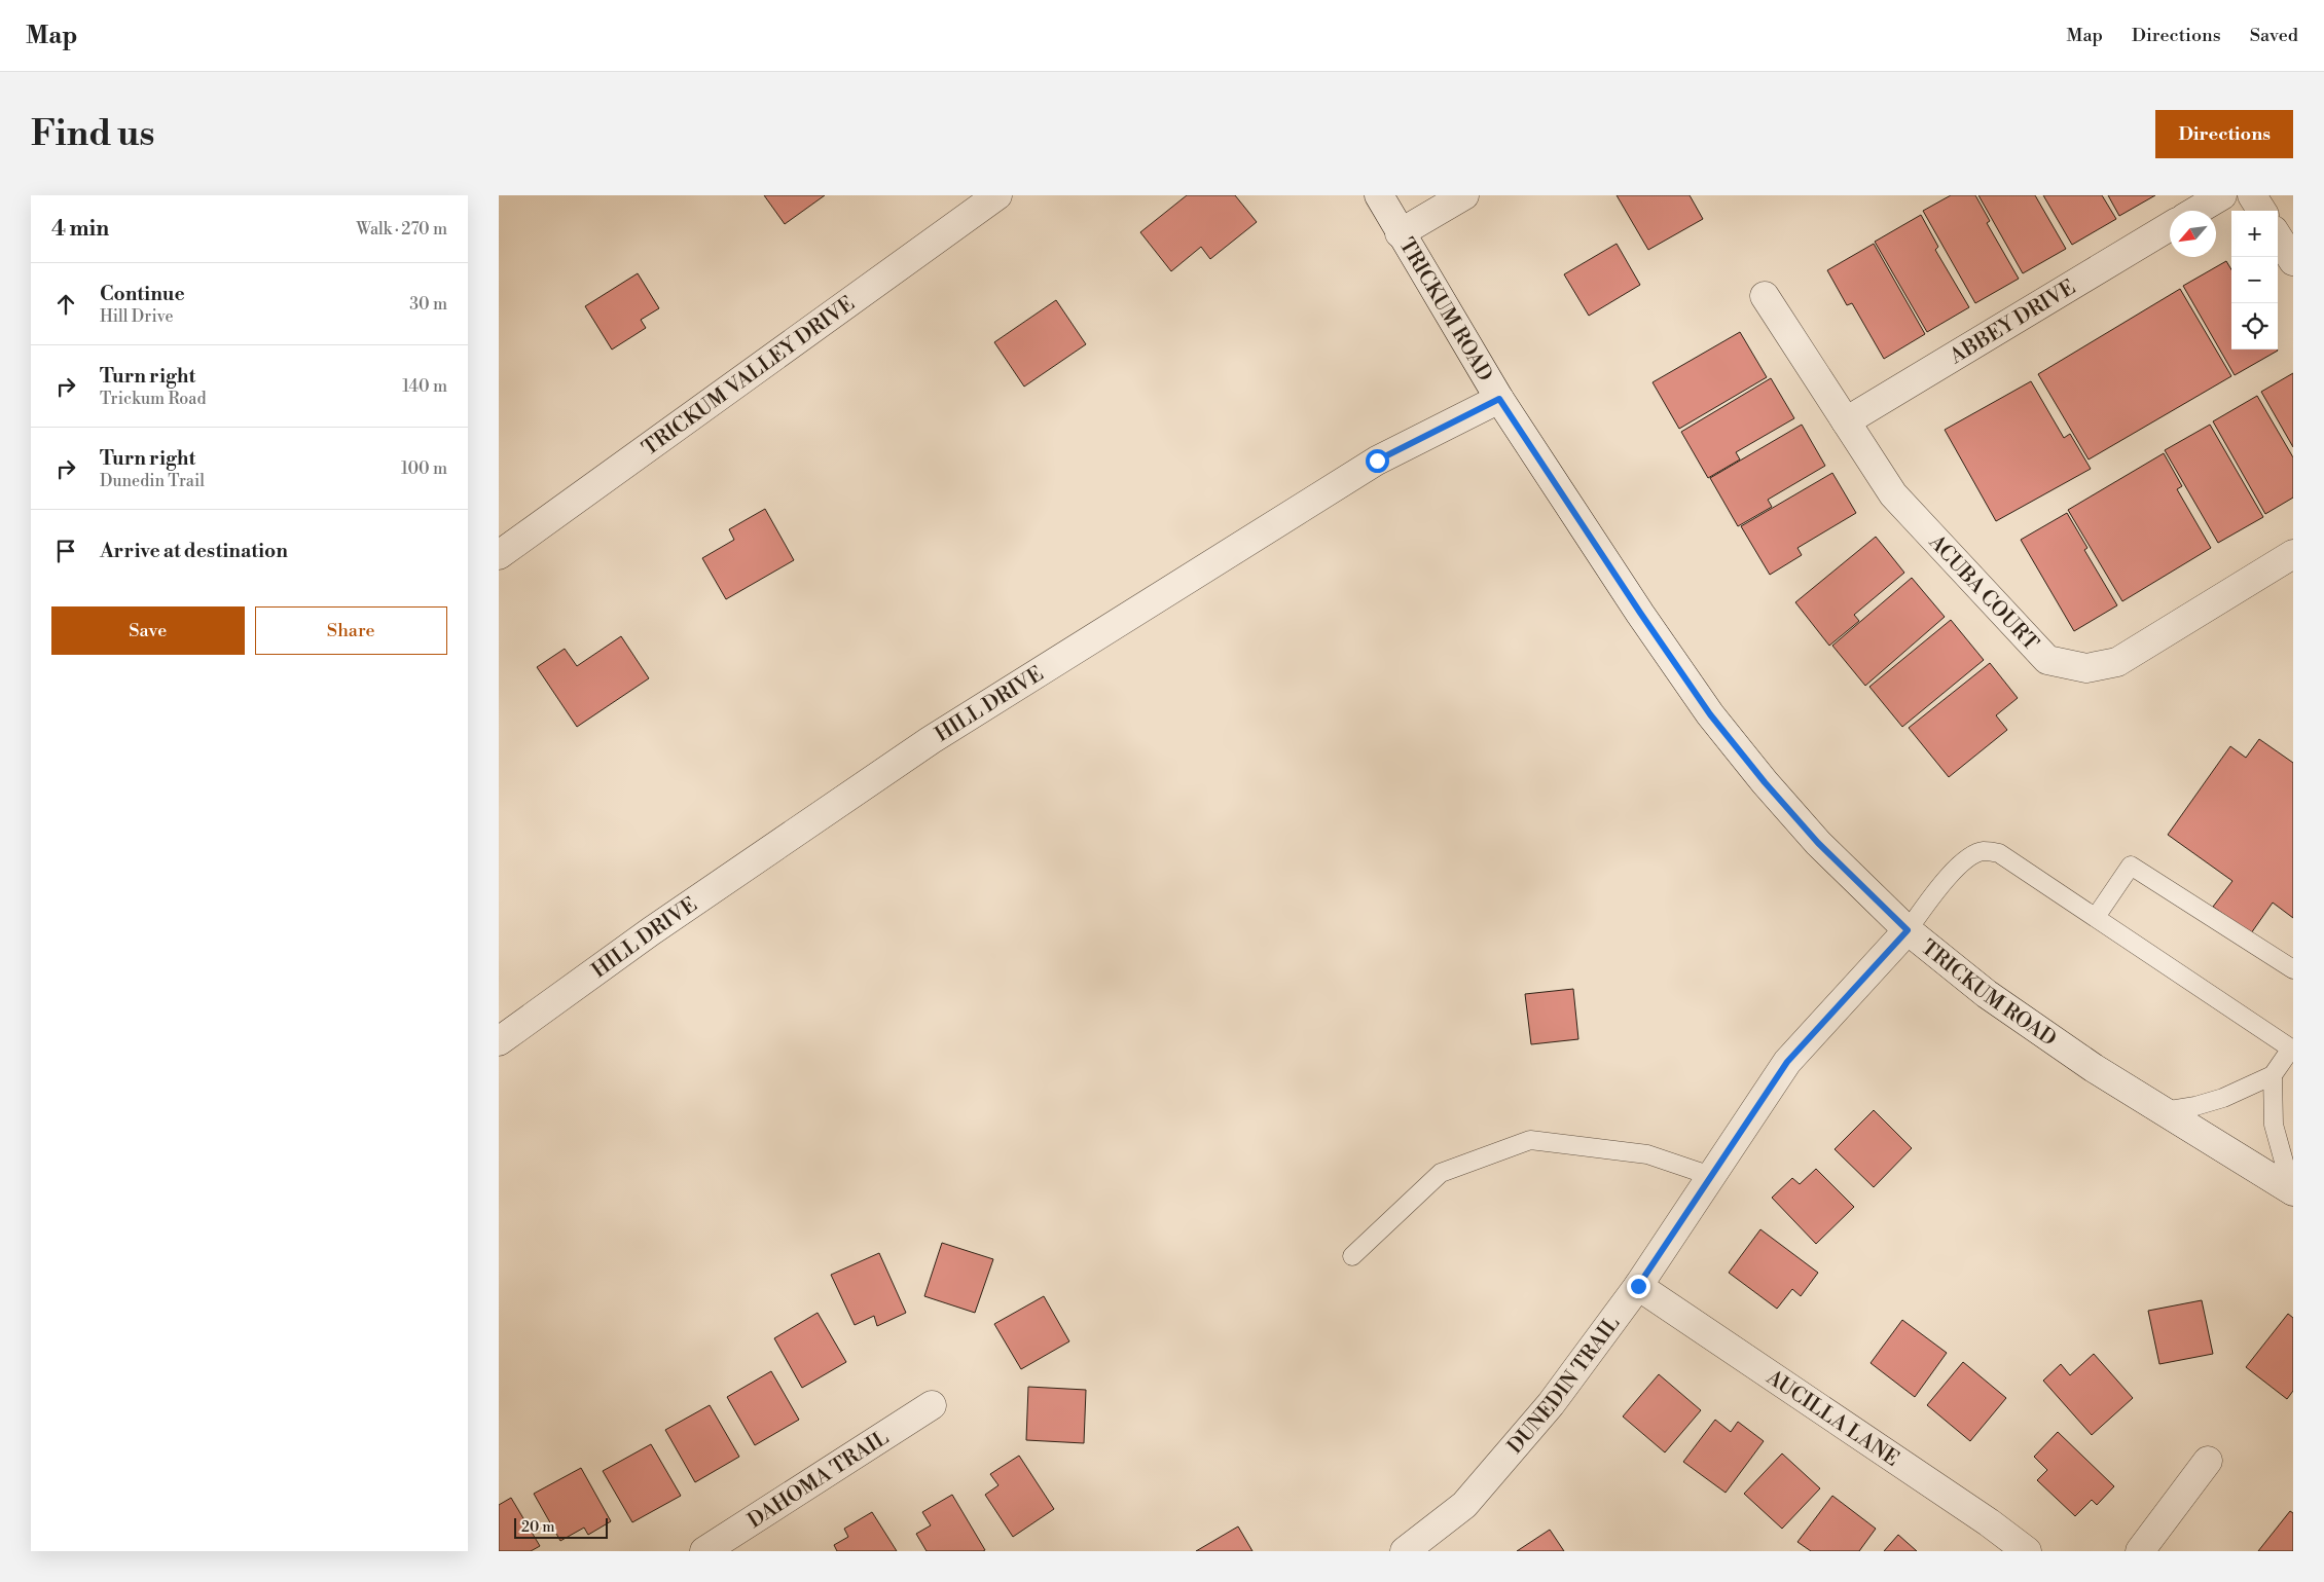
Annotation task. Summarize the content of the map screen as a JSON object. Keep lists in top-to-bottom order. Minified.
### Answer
{"streets":{"street":["TRICKUM ROAD","ABBEY DRIVE","TRICKUM VALLEY DRIVE","ACUBA COURT","HILL DRIVE","DUNEDIN TRAIL","AUCILLA LANE","DAHOMA TRAIL"]},"crossings":[["TRICKUM ROAD","HILL DRIVE"],["TRICKUM ROAD","DUNEDIN TRAIL"],["ABBEY DRIVE","ACUBA COURT"],["DUNEDIN TRAIL","AUCILLA LANE"]],"scale_bar":"20 m","north":"bottom left","page":{"header":"Map","nav":["Map","Directions","Saved"],"buttons":["Directions",["Save","Share"]],"title":"Find us","heading":["4 min","Walk · 270 m"],"map_buttons":["+","−"],"list":[["Continue","Hill Drive","30 m"],["Turn right","Trickum Road","140 m"],["Turn right","Dunedin Trail","100 m"],"Arrive at destination"],"scale":"20 m"}}
